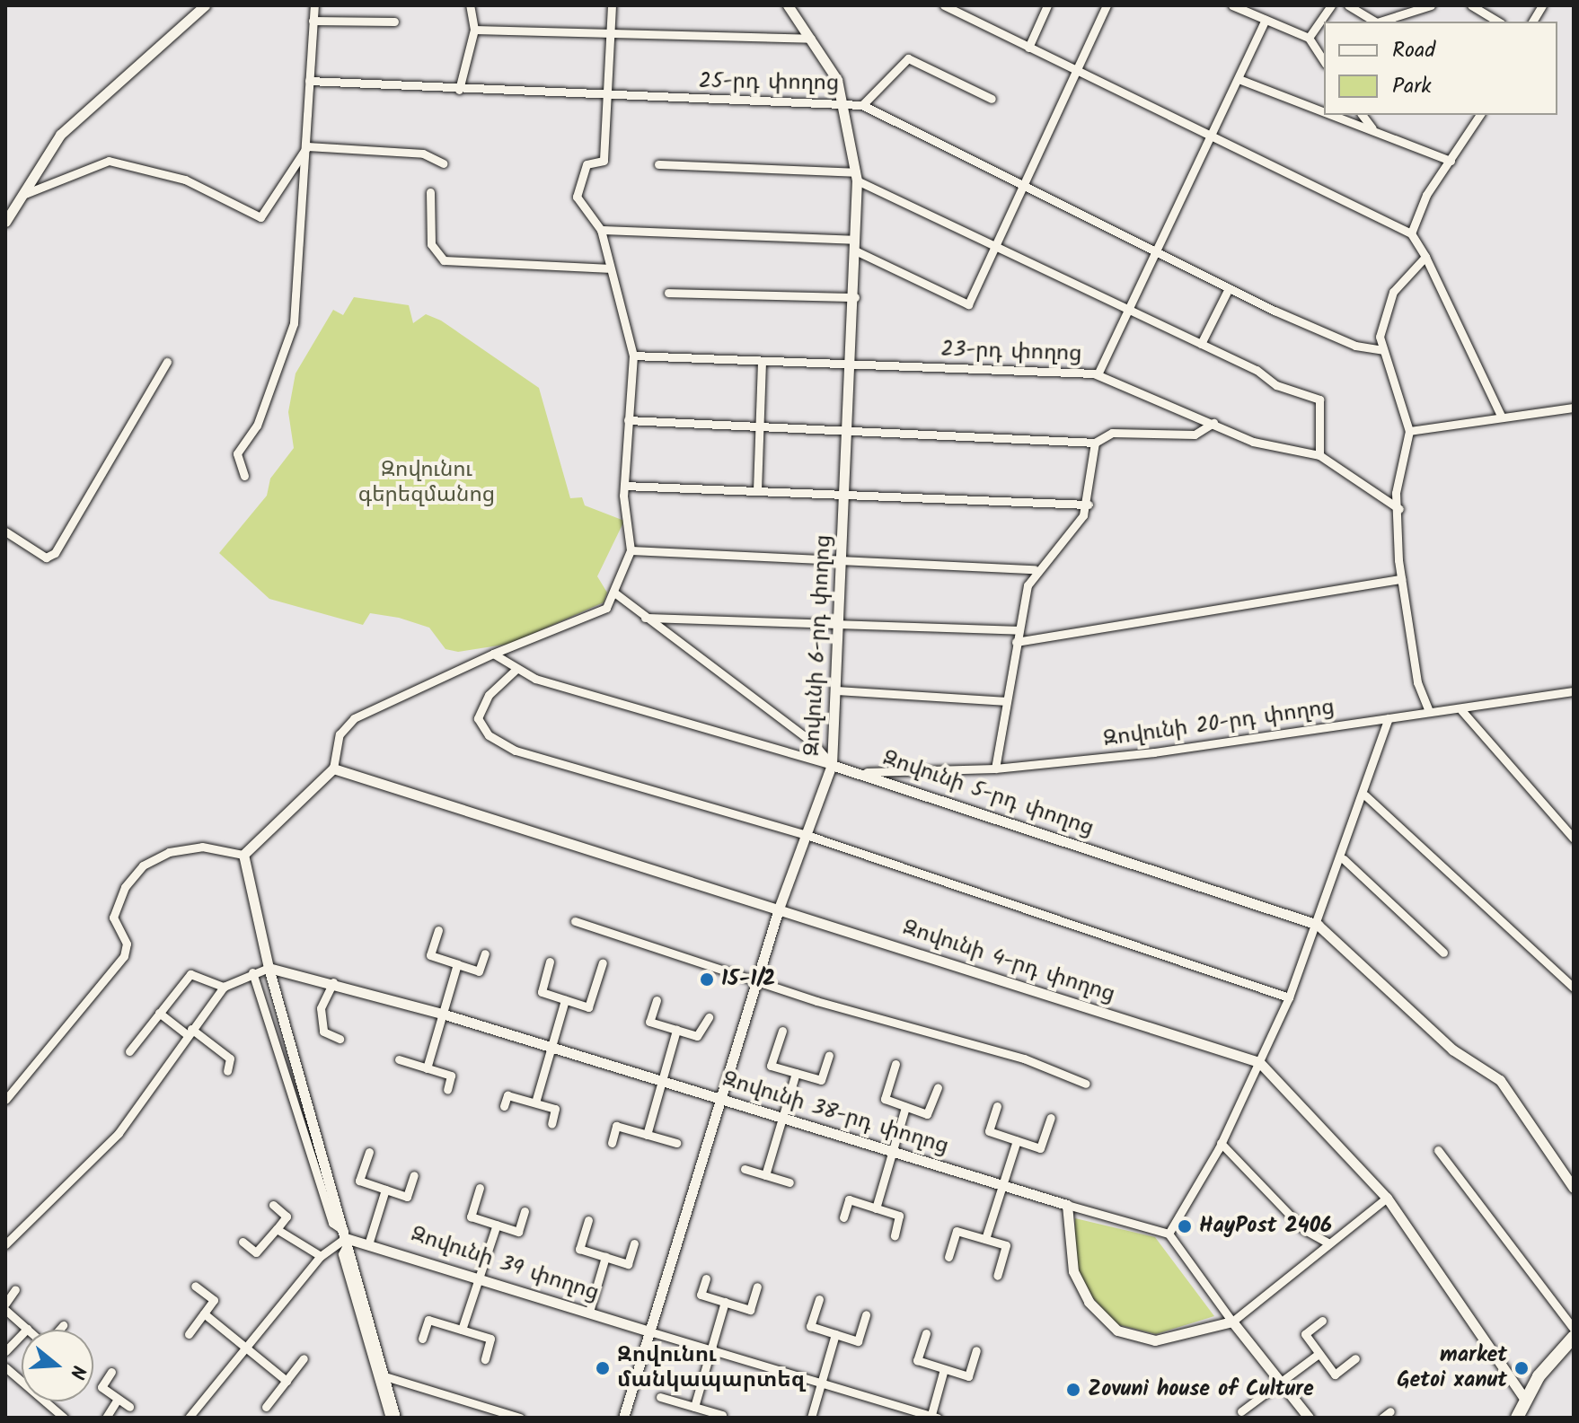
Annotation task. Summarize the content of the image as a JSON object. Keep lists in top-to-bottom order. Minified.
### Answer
{"streets":{"street":["25-րդ փողոց","23-րդ փողոց","Զովունի 6-րդ փողոց","Զովունի 20-րդ փողոց","Զովունի 5-րդ փողոց","Զովունի 4-րդ փողոց","Զովունի 38-րդ փողոց","Զովունի 39 փողոց"]},"crossings":[["25-րդ փողոց","Զովունի 6-րդ փողոց"],["23-րդ փողոց","Զովունի 6-րդ փողոց"],["Զովունի 6-րդ փողոց","Զովունի 5-րդ փողոց"],["Զովունի 6-րդ փողոց","Զովունի 4-րդ փողոց"],["Զովունի 6-րդ փողոց","Զովունի 38-րդ փողոց"],["Զովունի 6-րդ փողոց","Զովունի 39 փողոց"],["Զովունի 20-րդ փողոց","Զովունի 5-րդ փողոց"]],"parks":["Զովունու գերեզմանոց"],"places":["15-1/2","HayPost 2406","Զովունու մանկապարտեզ","market Getoi xanut","Zovuni house of Culture"],"legend":["Road","Park"],"north":"right"}
